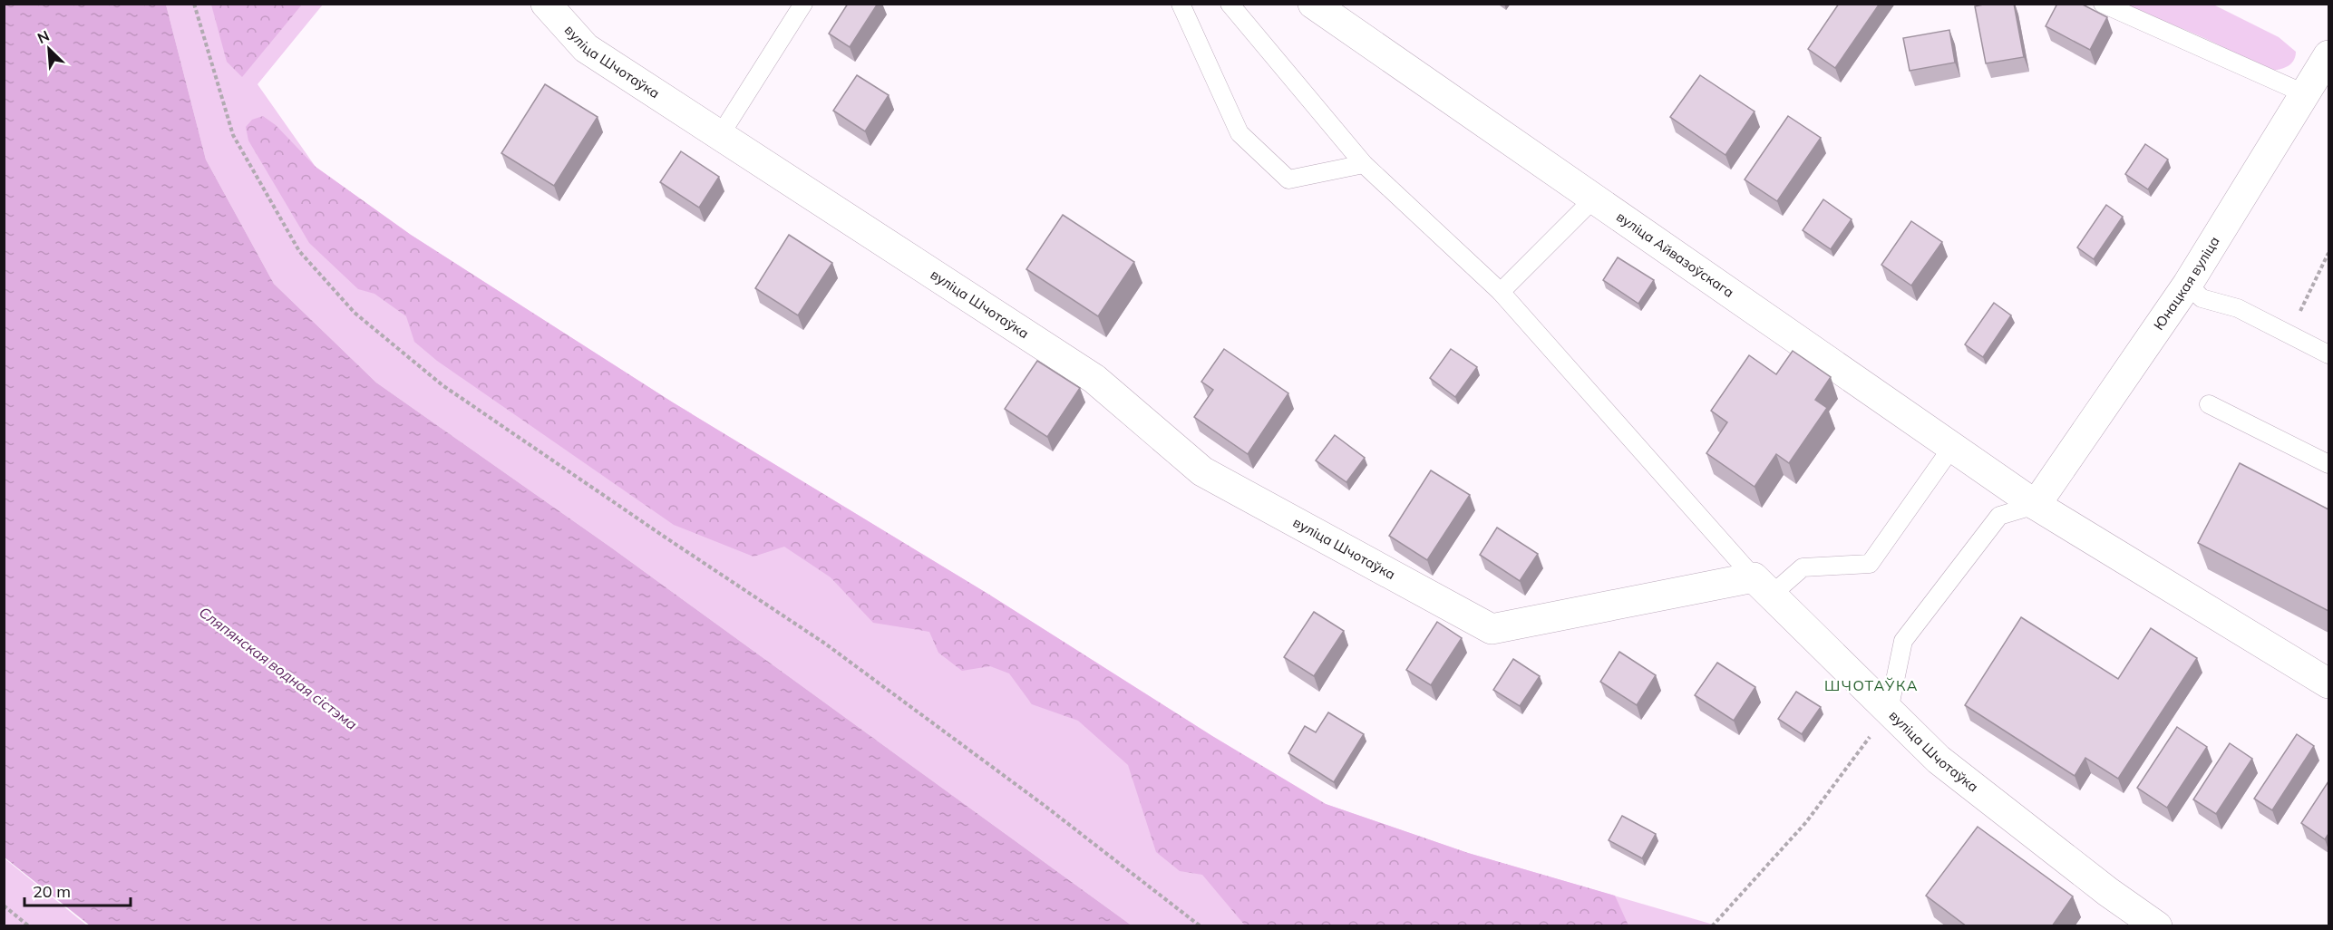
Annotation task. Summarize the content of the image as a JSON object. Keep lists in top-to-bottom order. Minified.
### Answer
{"streets":{"street":["вуліца Шчотаўка","вуліца Айвазоўскага","Юнацкая вуліца"]},"crossings":[["вуліца Айвазоўскага","Юнацкая вуліца"]],"districts":["ШЧОТАЎКА"],"water":["Сляпянская водная сістэма"],"scale_bar":"20 m","north":"top left"}
